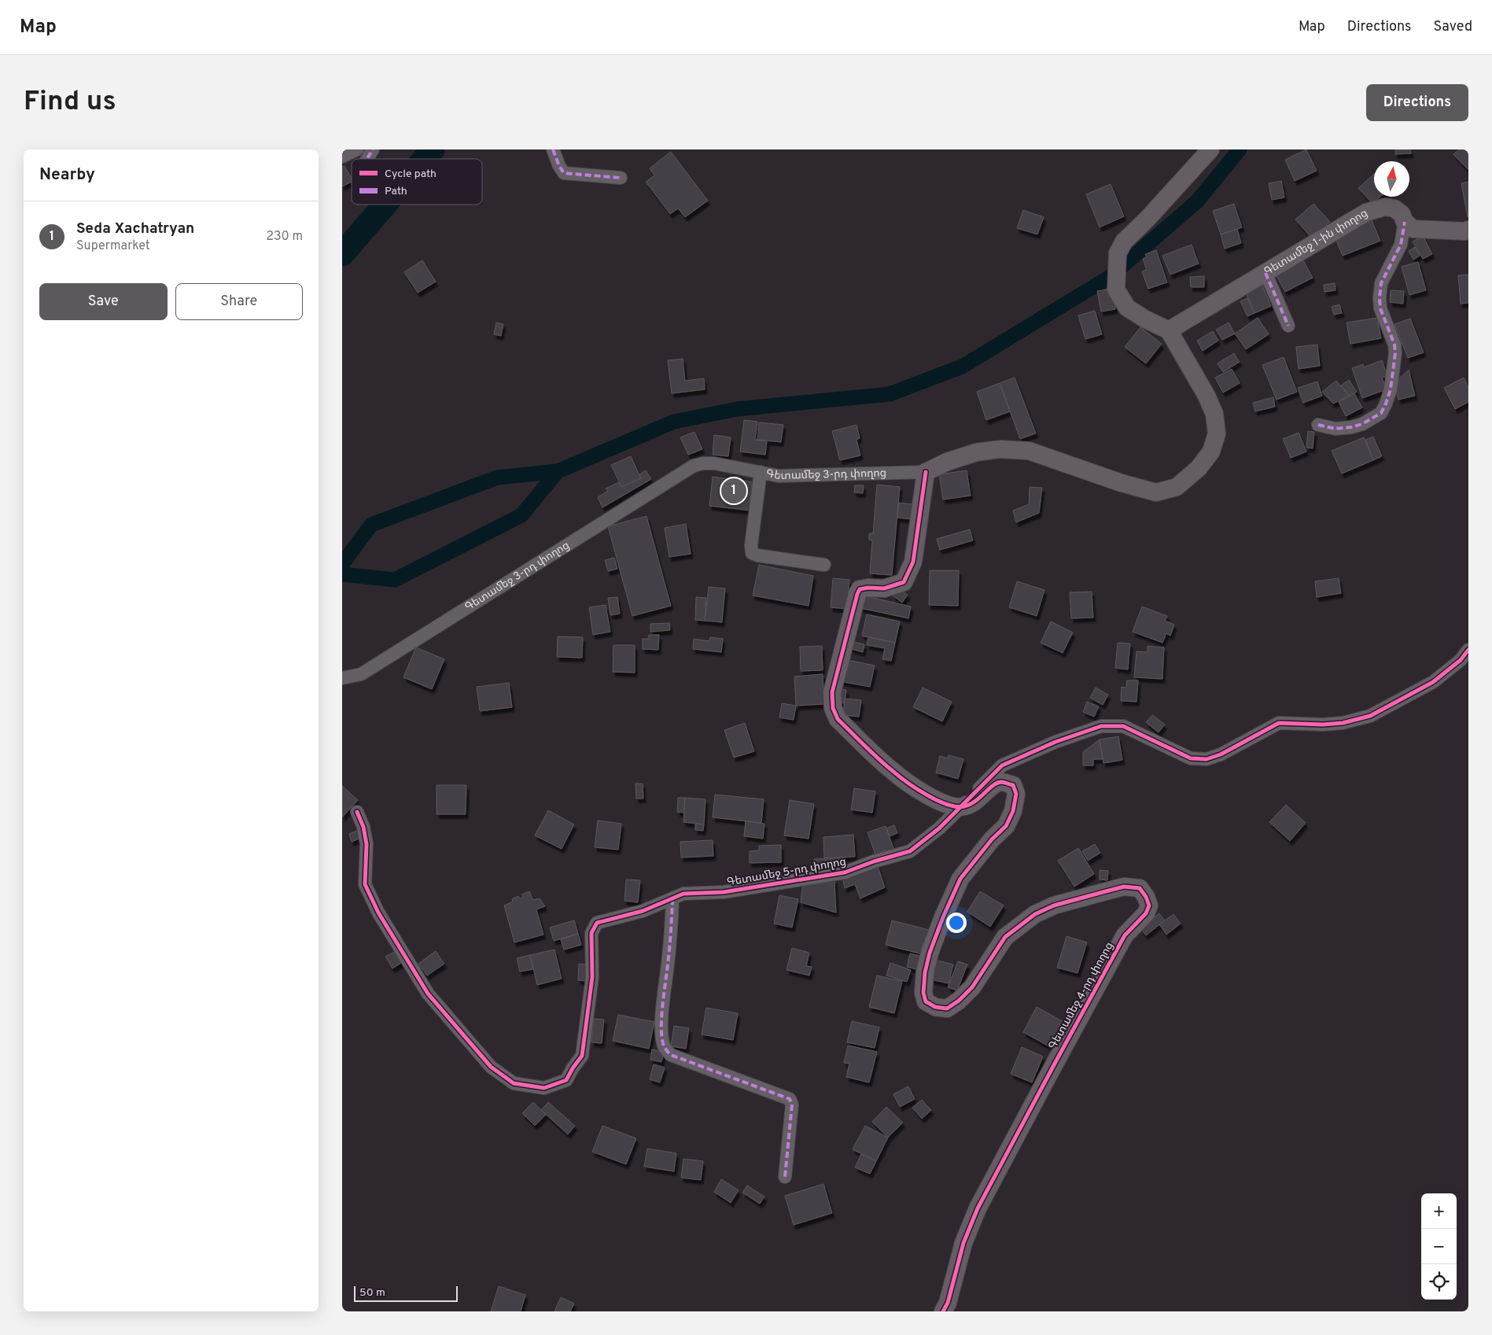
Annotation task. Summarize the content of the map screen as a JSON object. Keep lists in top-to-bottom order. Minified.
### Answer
{"streets":{"street":["Գետամեջ 1-ին փողոց","Գետամեջ 3-րդ փողոց","Գետամեջ 5-րդ փողոց","Գետամեջ 4-րդ փողոց"]},"crossings":[["Գետամեջ 1-ին փողոց","Գետամեջ 3-րդ փողոց"],["Գետամեջ 5-րդ փողոց","Գետամեջ 4-րդ փողոց"]],"legend":["Cycle path","Path"],"scale_bar":"50 m","north":"top","page":{"header":"Map","nav":["Map","Directions","Saved"],"buttons":["Directions",["Save","Share"]],"title":"Find us","heading":"Nearby","list":[{"mark":"1","name":"Seda Xachatryan","note":"Supermarket","value":"230 m"}],"pins":"1","map_buttons":["+","−"],"scale":"50 m"}}
